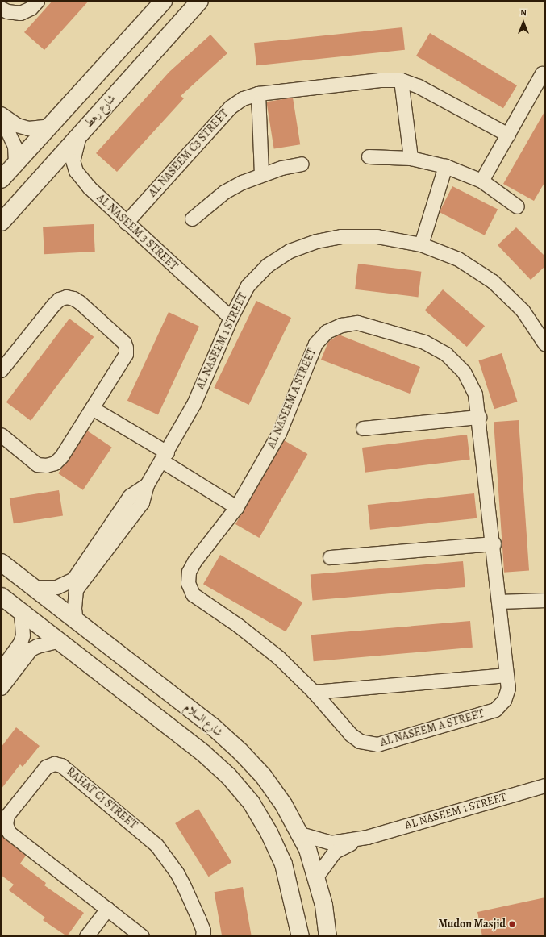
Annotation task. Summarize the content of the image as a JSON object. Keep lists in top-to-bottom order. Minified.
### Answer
{"streets":{"street":["شارع رهط","AL NASEEM C3 STREET","AL NASEEM 3 STREET","AL NASEEM 1 STREET","AL NASEEM A STREET","شارع السلام","RAHAT C1 STREET"]},"crossings":[["شارع رهط","AL NASEEM 3 STREET"],["AL NASEEM C3 STREET","AL NASEEM 3 STREET"],["AL NASEEM 3 STREET","AL NASEEM 1 STREET"],["AL NASEEM 1 STREET","شارع السلام"]],"places":["Mudon Masjid"],"north":"top"}
